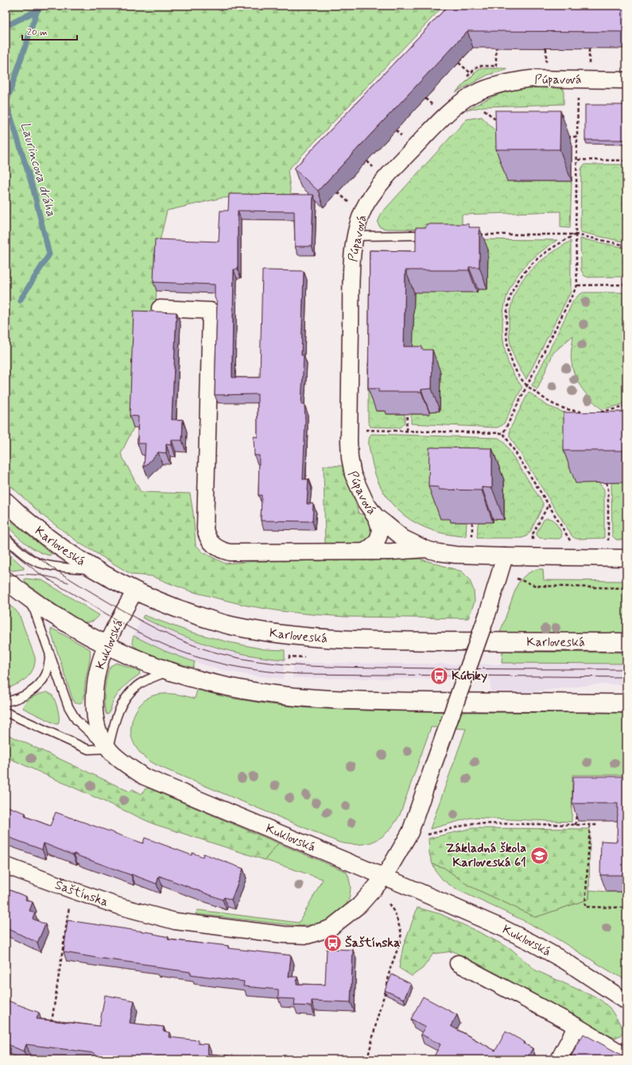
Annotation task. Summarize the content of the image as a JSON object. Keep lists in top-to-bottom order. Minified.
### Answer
{"streets":{"main road":["Karloveská"],"street":["Púpavová","Kuklovská","Šaštínska"]},"crossings":[["Púpavová","Šaštínska"],["Karloveská","Kuklovská"],["Kuklovská","Šaštínska"]],"water":["Laurincova dráha"],"places":{"bus stop":["Kútiky","Šaštínska"],"school or university":["Základná škola Karloveská 61"]},"scale_bar":"20 m"}
